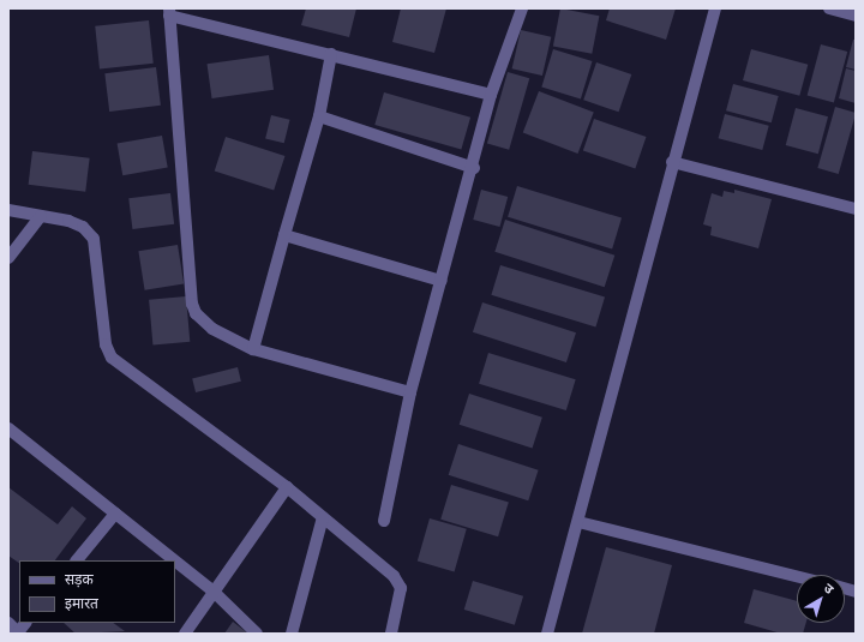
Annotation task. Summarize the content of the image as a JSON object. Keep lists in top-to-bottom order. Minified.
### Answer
{"legend":["सड़क","इमारत"],"north":"top right"}
